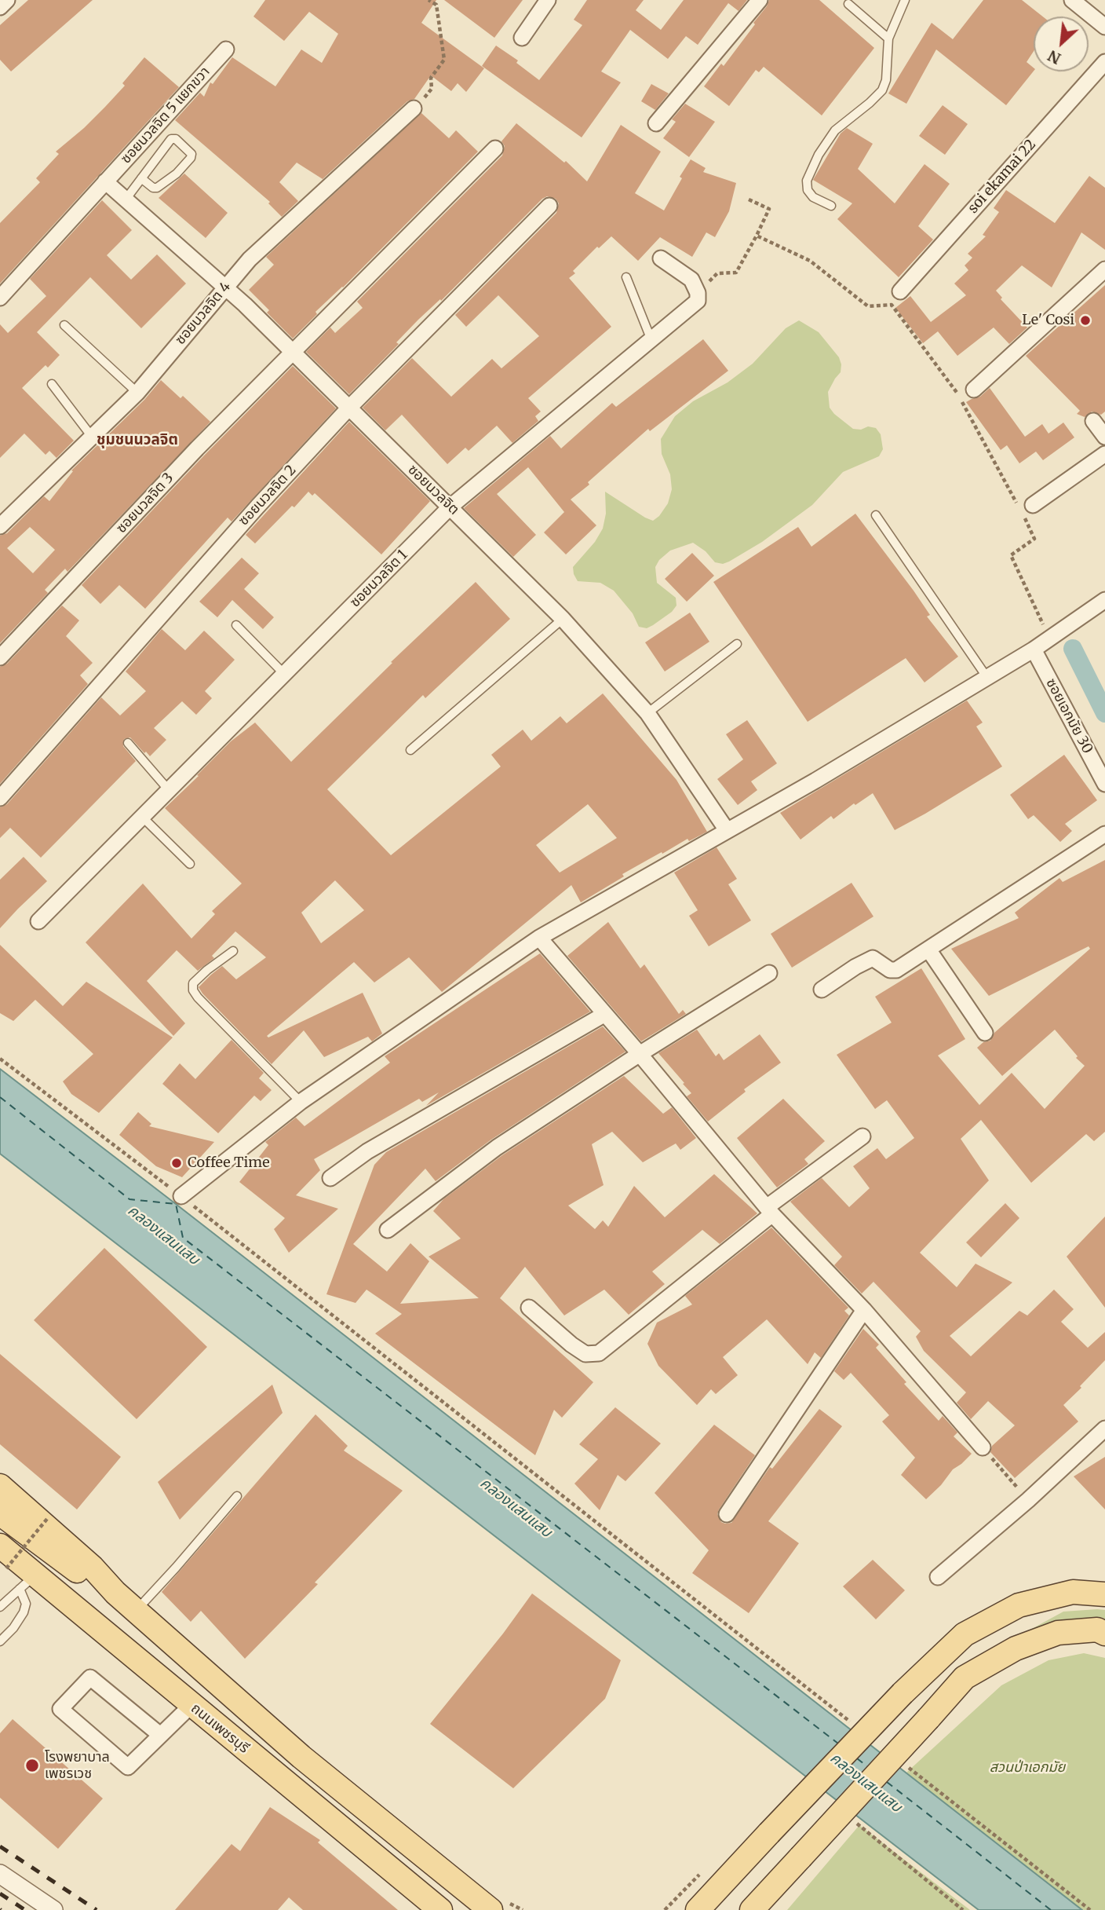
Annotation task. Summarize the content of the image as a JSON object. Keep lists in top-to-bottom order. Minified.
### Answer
{"streets":{"main road":["ถนนเพชรบุรี"],"street":["ซอยนวลจิต 5 แยกขวา","soi ekamai 22","ซอยนวลจิต 4","ซอยนวลจิต","ซอยนวลจิต 2","ซอยนวลจิต 3","ซอยนวลจิต 1","ซอยเอกมัย 30"]},"crossings":[["ซอยนวลจิต 5 แยกขวา","ซอยนวลจิต"],["ซอยนวลจิต 4","ซอยนวลจิต"],["ซอยนวลจิต","ซอยนวลจิต 2"],["ซอยนวลจิต","ซอยนวลจิต 3"],["ซอยนวลจิต","ซอยนวลจิต 1"]],"districts":["ชุมชนนวลจิต"],"water":["คลองแสนแสบ"],"parks":["สวนป่าเอกมัย"],"places":["Le' Cosi","Coffee Time","โรงพยาบาล เพชรเวช"],"north":"bottom left"}
